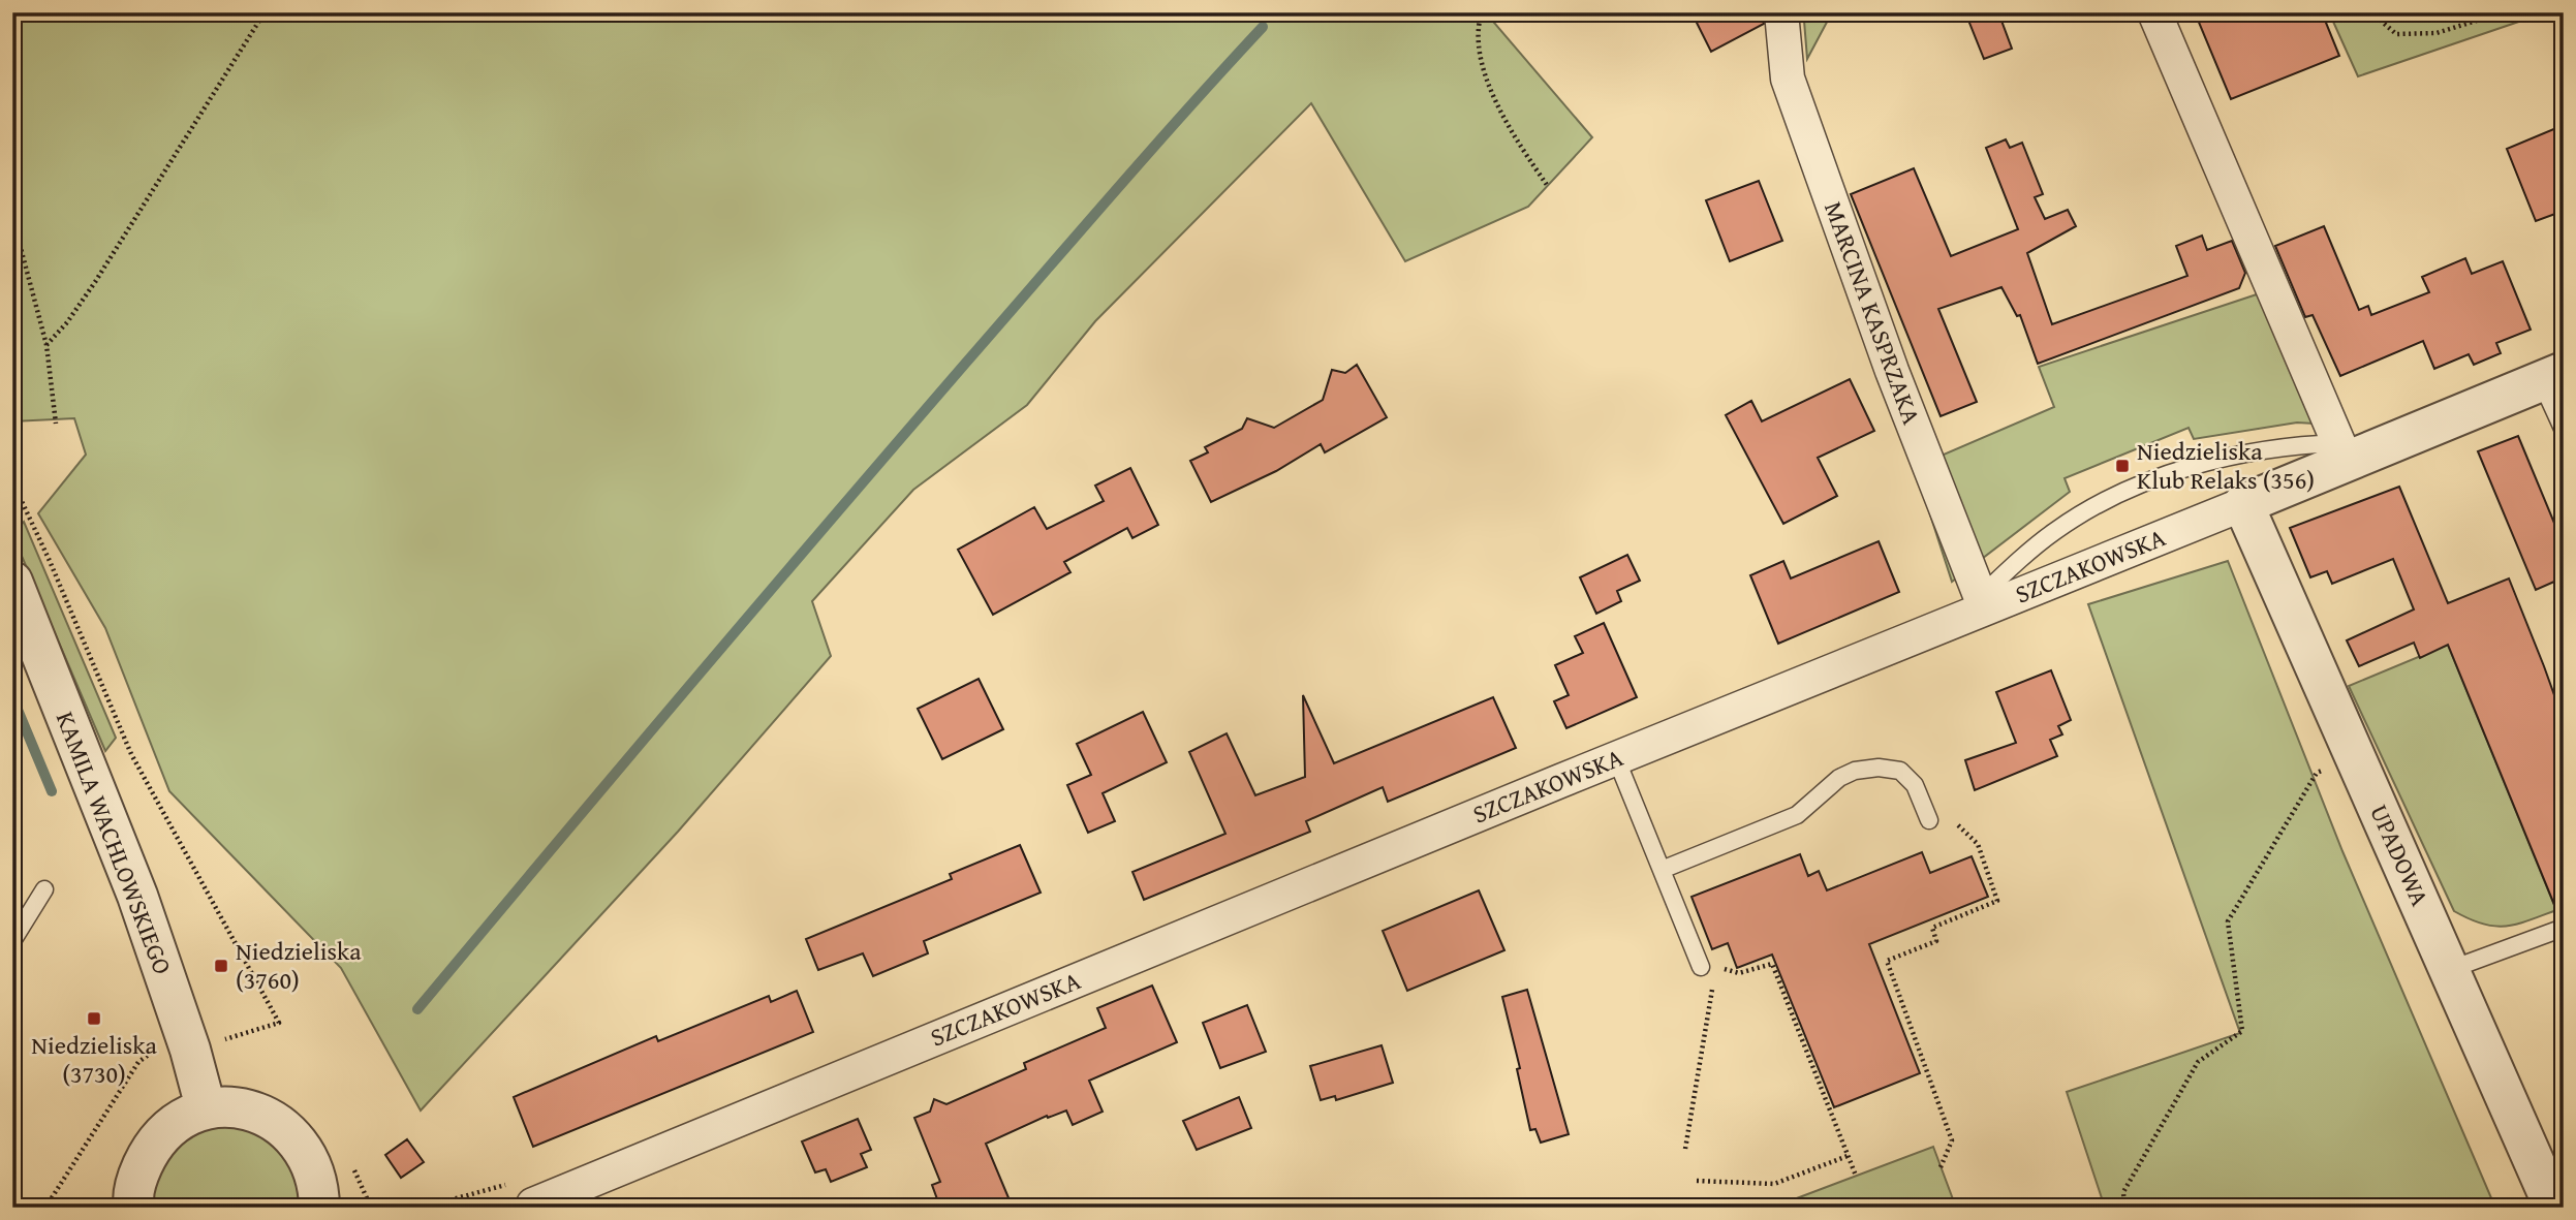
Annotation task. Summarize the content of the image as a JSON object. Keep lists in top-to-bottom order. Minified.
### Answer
{"streets":{"street":["MARCINA KASPRZAKA","SZCZAKOWSKA","KAMILA WACHLOWSKIEGO","UPADOWA"]},"crossings":[["MARCINA KASPRZAKA","SZCZAKOWSKA"],["SZCZAKOWSKA","UPADOWA"]],"places":{"transit":["Niedzieliska Klub Relaks (356)","Niedzieliska (3760)","Niedzieliska (3730)"]}}
